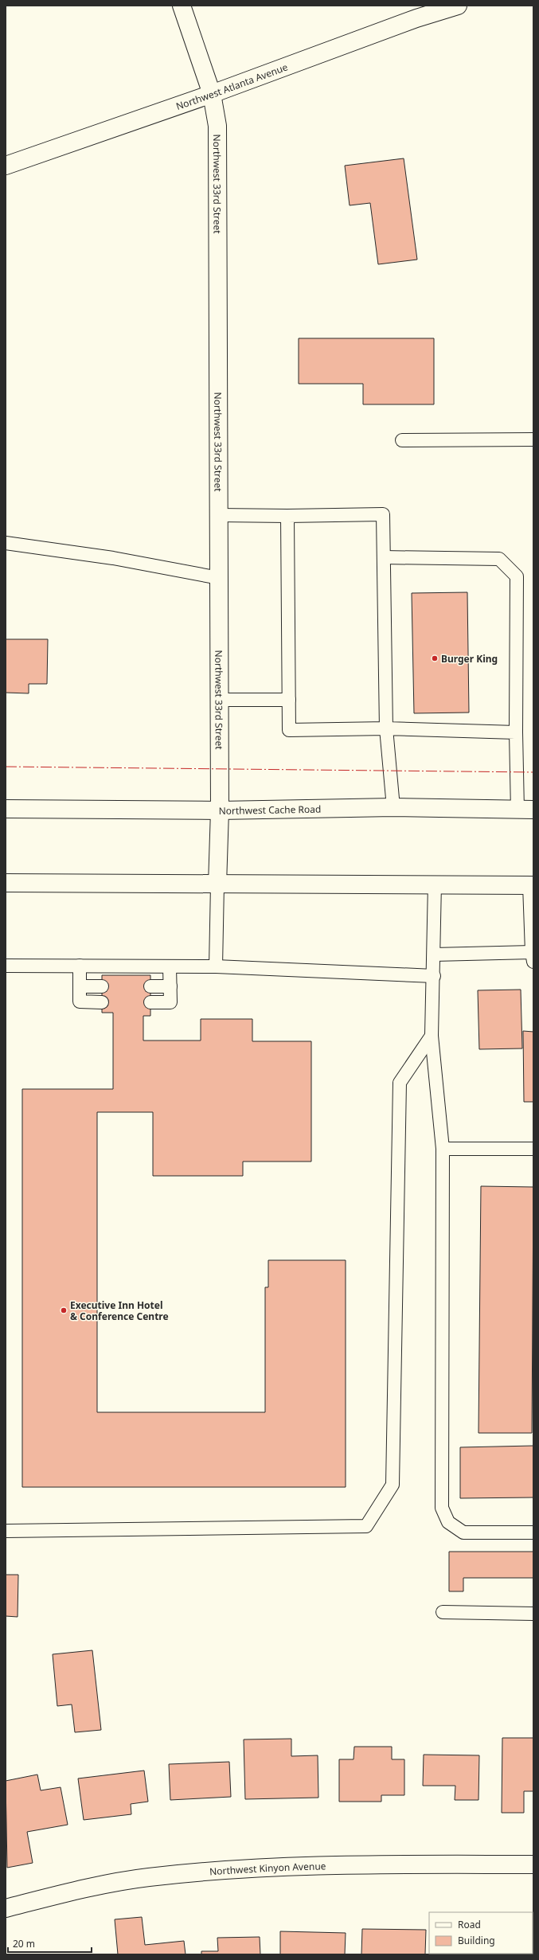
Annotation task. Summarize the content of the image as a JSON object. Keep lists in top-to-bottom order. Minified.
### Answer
{"streets":{"street":["Northwest Atlanta Avenue","Northwest 33rd Street","Northwest Cache Road","Northwest Kinyon Avenue"]},"crossings":[["Northwest Atlanta Avenue","Northwest 33rd Street"],["Northwest 33rd Street","Northwest Cache Road"]],"places":["Burger King","Executive Inn Hotel & Conference Centre"],"legend":["Road","Building"],"scale_bar":"20 m"}
